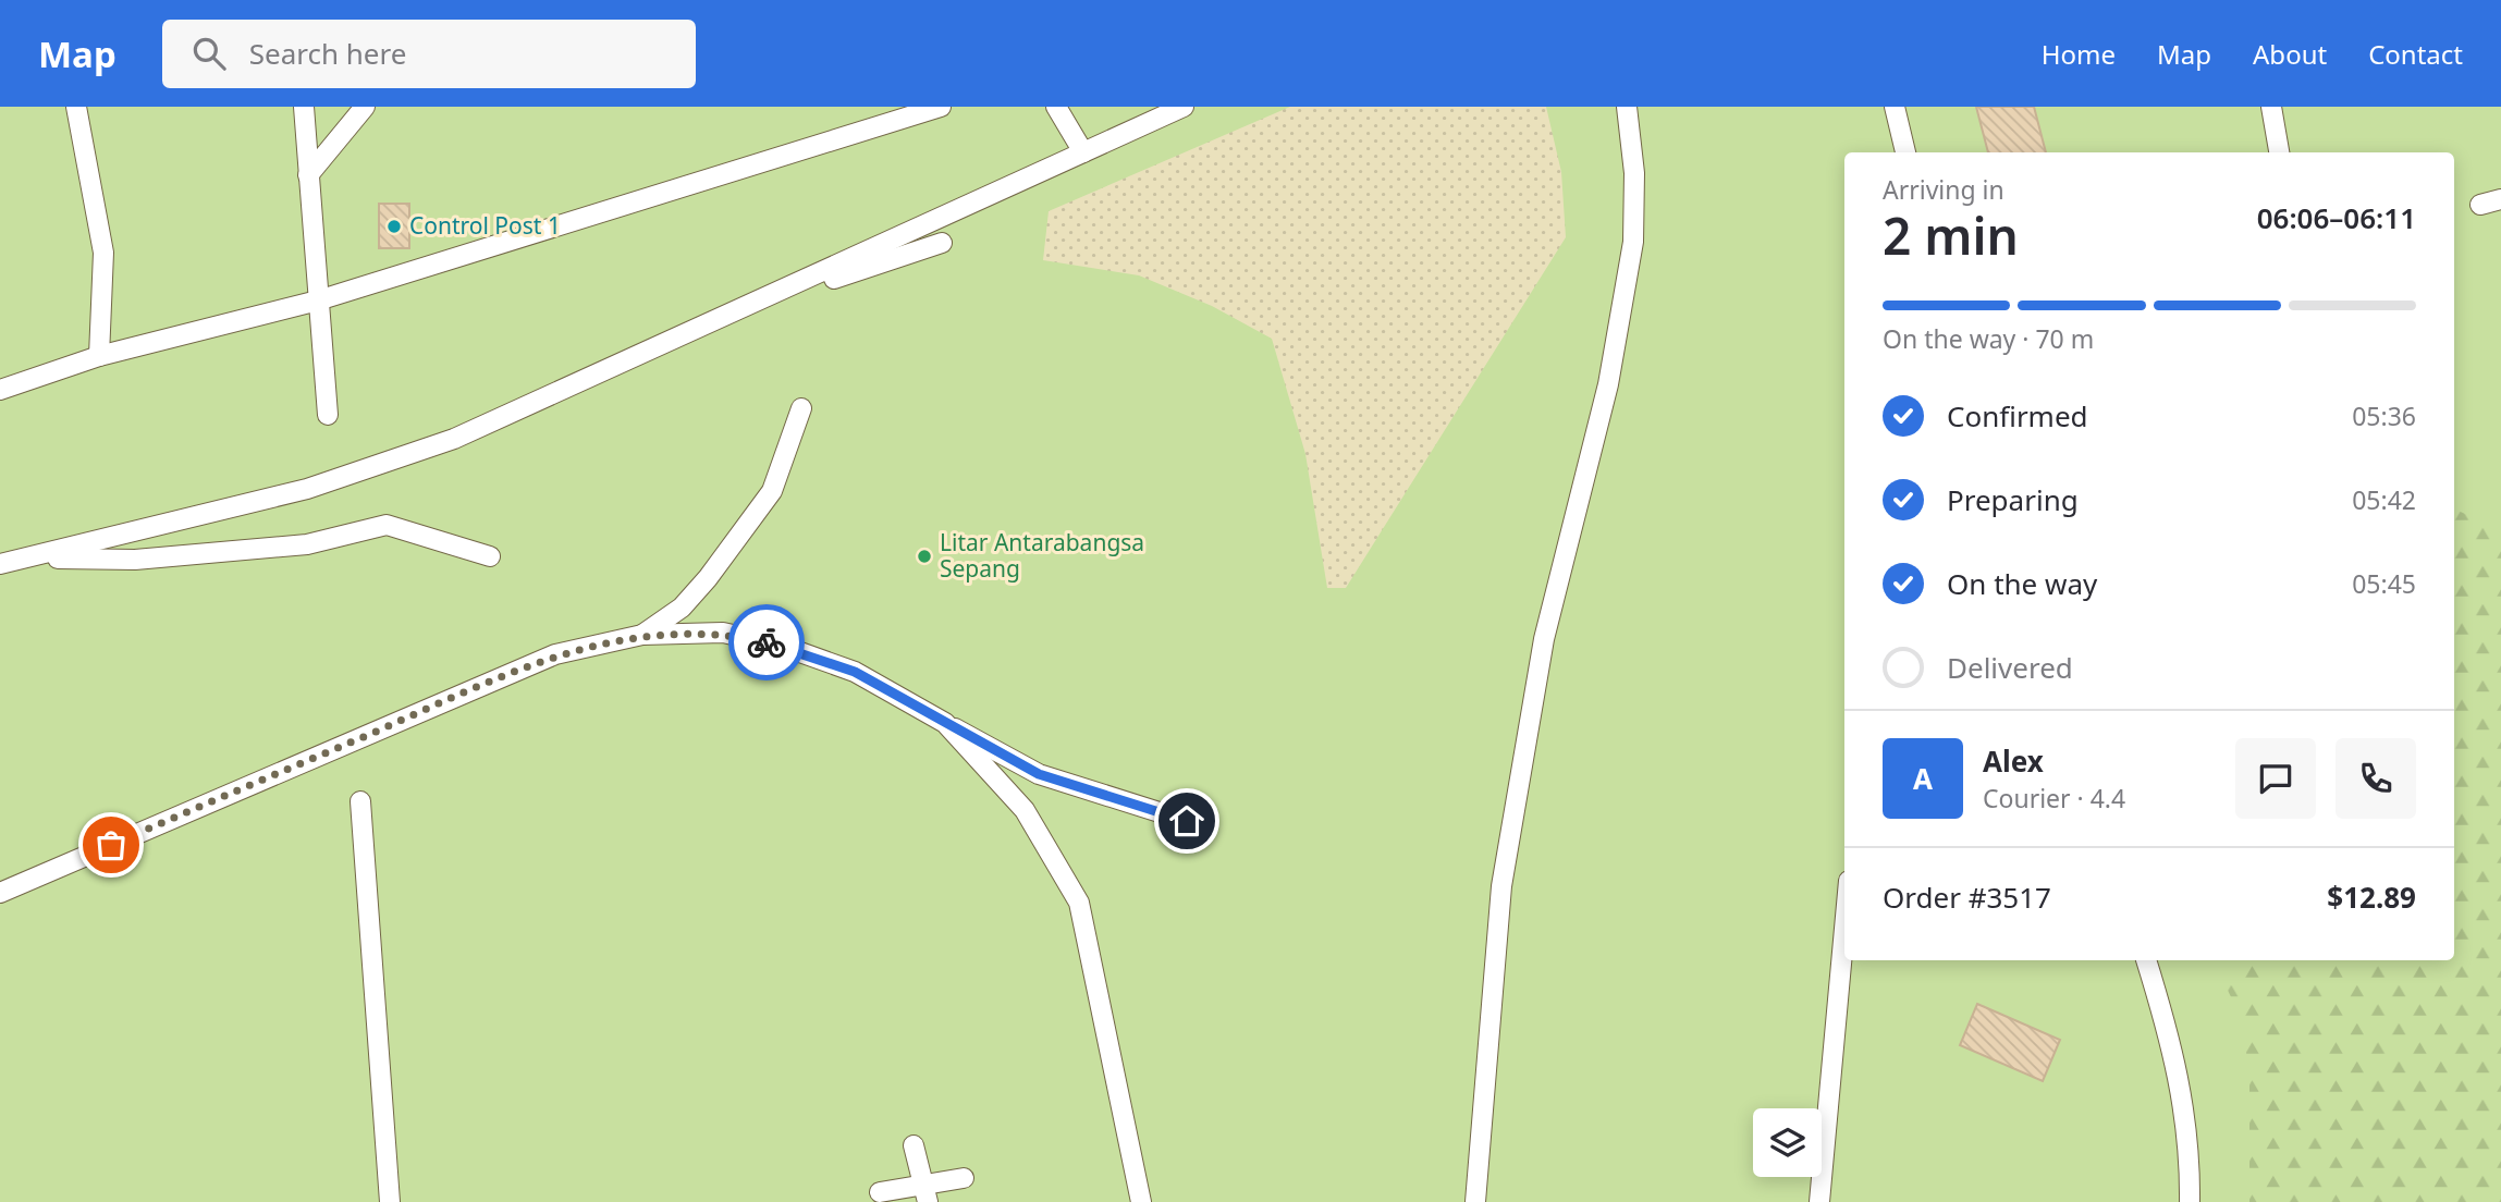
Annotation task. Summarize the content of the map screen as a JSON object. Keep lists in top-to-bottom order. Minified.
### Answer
{"places":["Control Post 1","Litar Antarabangsa Sepang"],"page":{"header":"Map","search":"Search here","nav":["Home","Map","About","Contact"],"heading":["2 min","Arriving in","06:06–06:11"],"panel":["Alex","Courier · 4.4","Order #3517","$12.89"],"bar":"On the way · 70 m","list":[["Confirmed","05:36"],["Preparing","05:42"],["On the way","05:45"],"Delivered"],"round":"A"}}
